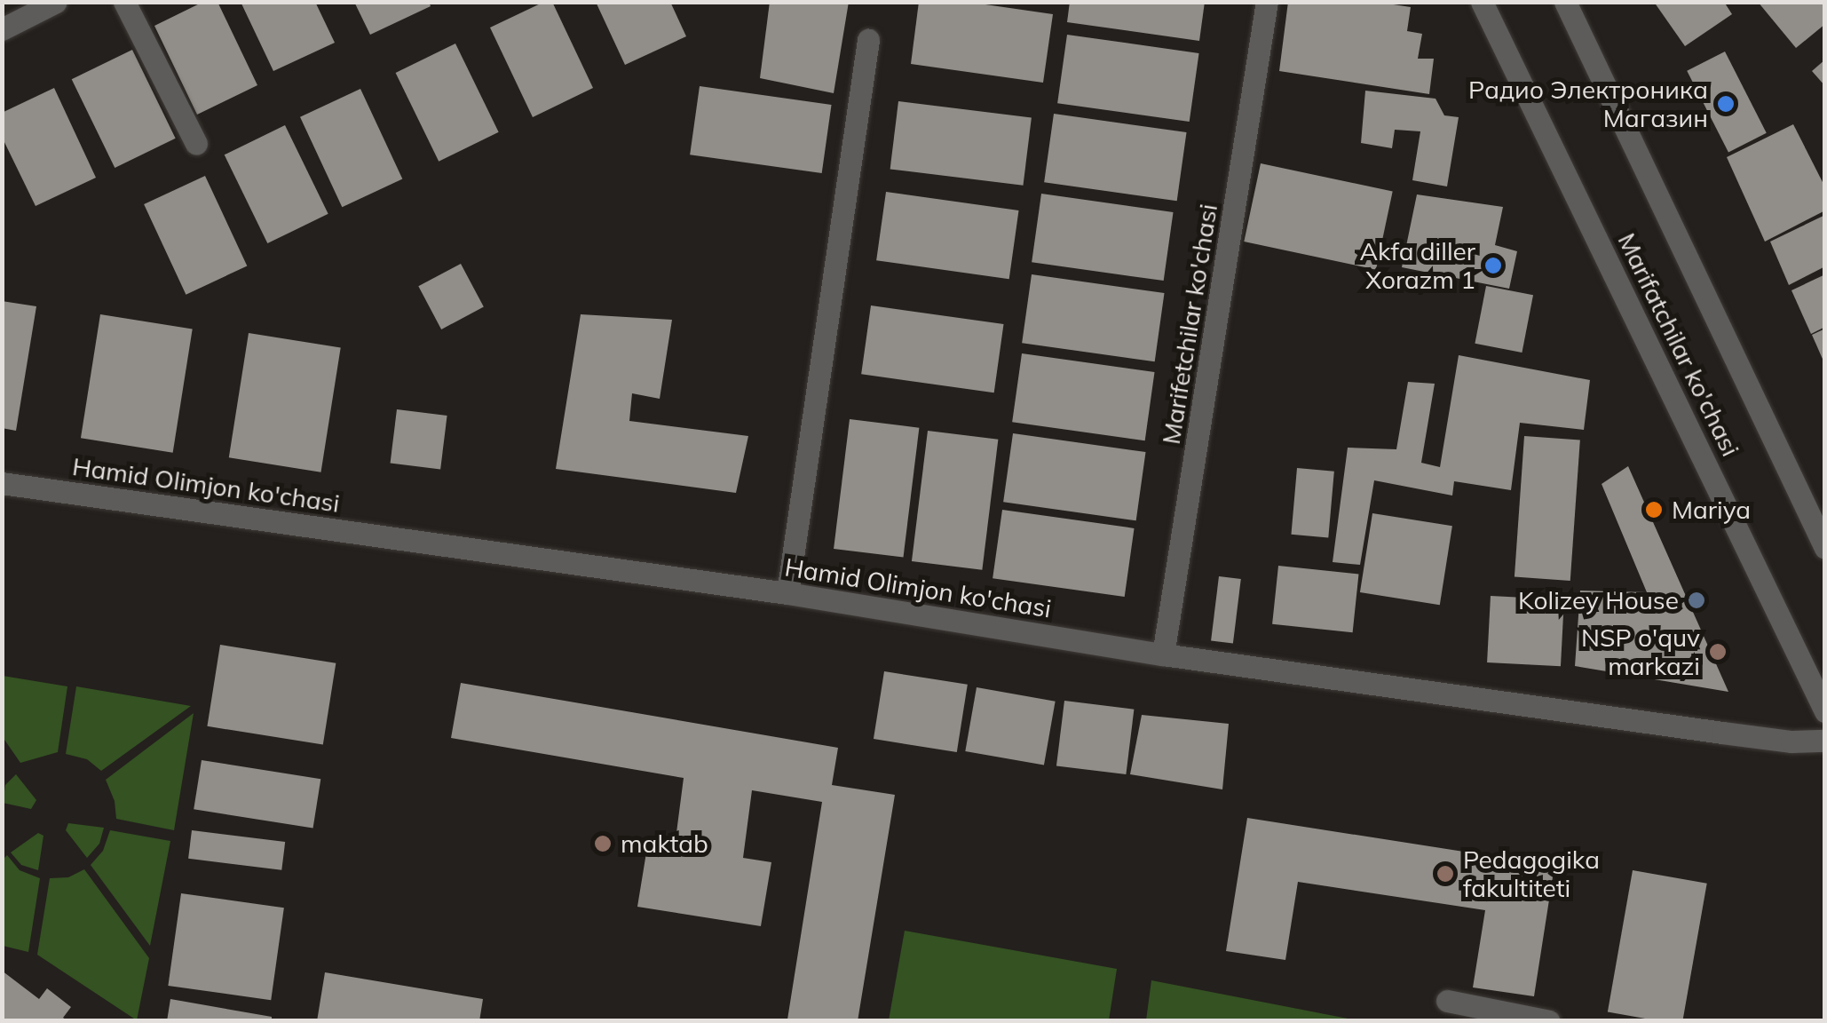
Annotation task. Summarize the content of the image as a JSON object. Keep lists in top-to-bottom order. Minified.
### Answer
{"streets":{"street":["Marifetchilar ko'chasi","Marifatchilar ko'chasi","Hamid Olimjon ko'chasi"]},"crossings":[["Marifetchilar ko'chasi","Hamid Olimjon ko'chasi"]],"places":["Радио Электроника Магазин","Akfa diller Xorazm 1","Mariya","Kolizey House","NSP o'quv markazi","maktab","Pedagogika fakultiteti"]}
